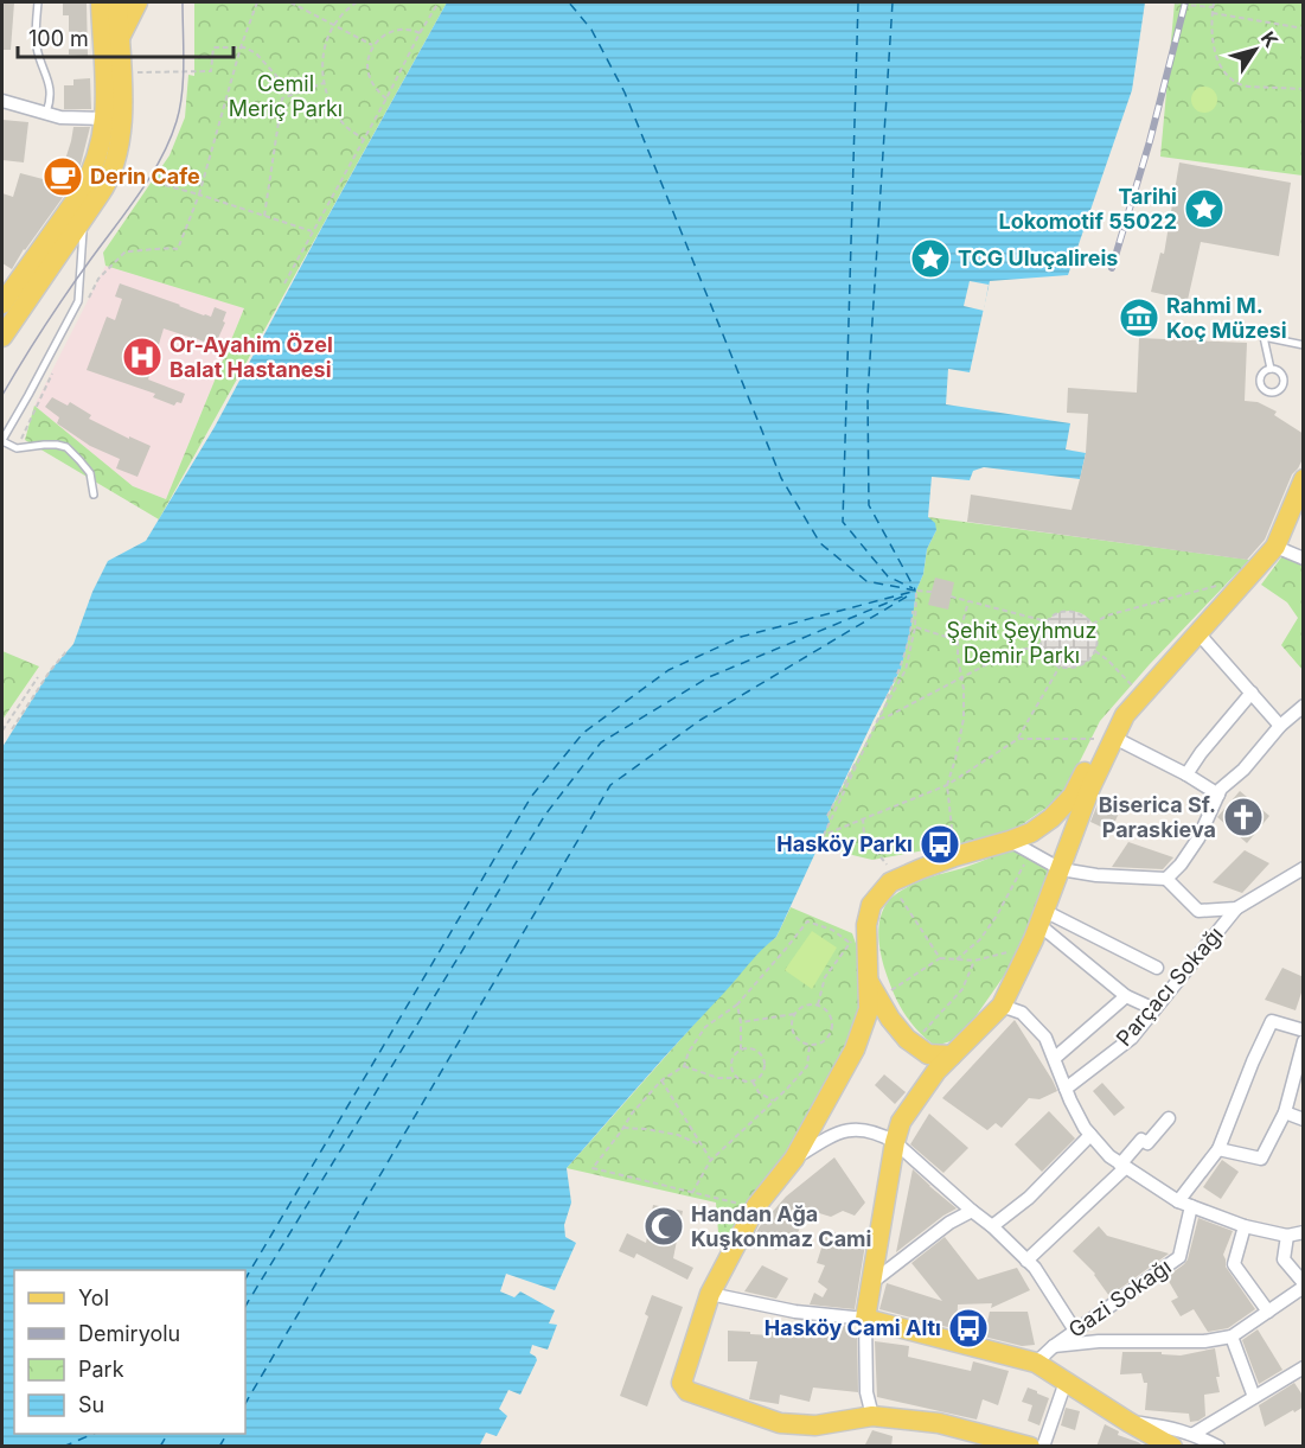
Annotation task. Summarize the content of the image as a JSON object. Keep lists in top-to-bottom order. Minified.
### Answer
{"streets":{"street":["Parçacı Sokağı","Gazi Sokağı"]},"parks":["Cemil Meriç Parkı","Şehit Şeyhmuz Demir Parkı"],"places":{"cafe":["Derin Cafe"],"place":["Tarihi Lokomotif 55022","TCG Uluçalireis"],"museum":["Rahmi M. Koç Müzesi"],"hospital":["Or-Ayahim Özel Balat Hastanesi"],"church":["Biserica Sf. Paraskieva"],"bus stop":["Hasköy Parkı","Hasköy Cami Altı"],"mosque":["Handan Ağa Kuşkonmaz Cami"]},"legend":["Yol","Demiryolu","Park","Su"],"scale_bar":"100 m","north":"top right"}
